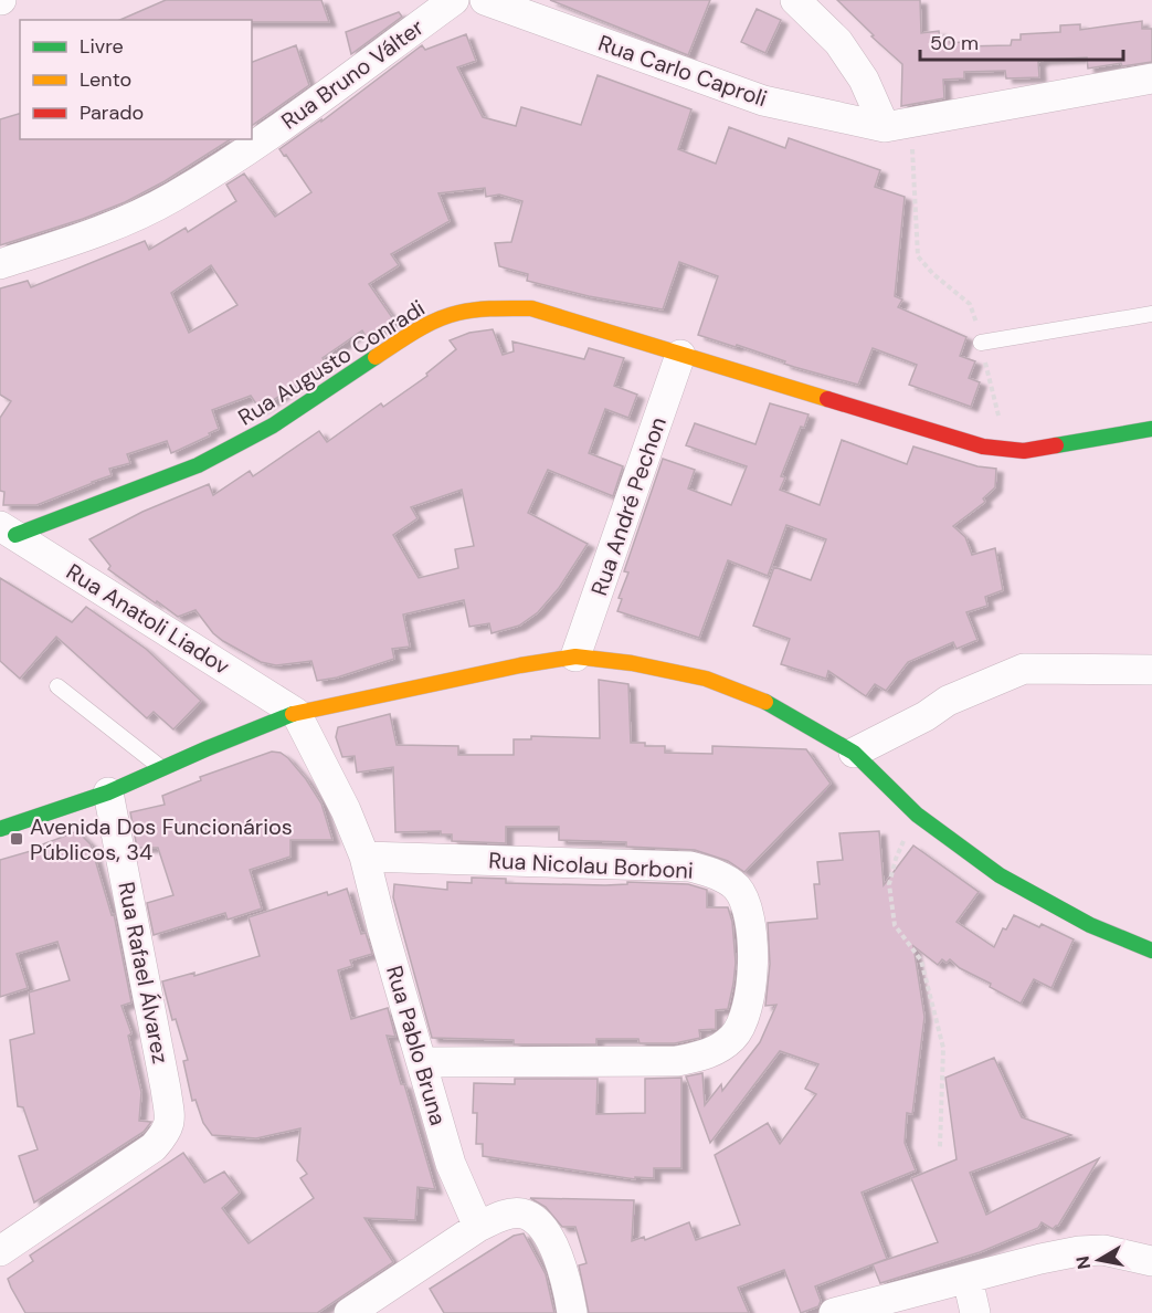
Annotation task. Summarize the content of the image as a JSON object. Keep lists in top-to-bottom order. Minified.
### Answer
{"streets":{"street":["Rua Carlo Caproli","Rua Bruno Válter","Rua Augusto Conradi","Rua André Pechon","Rua Anatoli Liadov","Rua Nicolau Borboni","Rua Rafael Álvarez","Rua Pablo Bruna"]},"crossings":[["Rua Augusto Conradi","Rua André Pechon"],["Rua Augusto Conradi","Rua Anatoli Liadov"],["Rua Anatoli Liadov","Rua Pablo Bruna"],["Rua Nicolau Borboni","Rua Pablo Bruna"]],"places":{"transit":["Avenida Dos Funcionários Públicos, 34"]},"legend":["Livre","Lento","Parado"],"scale_bar":"50 m","north":"left"}
